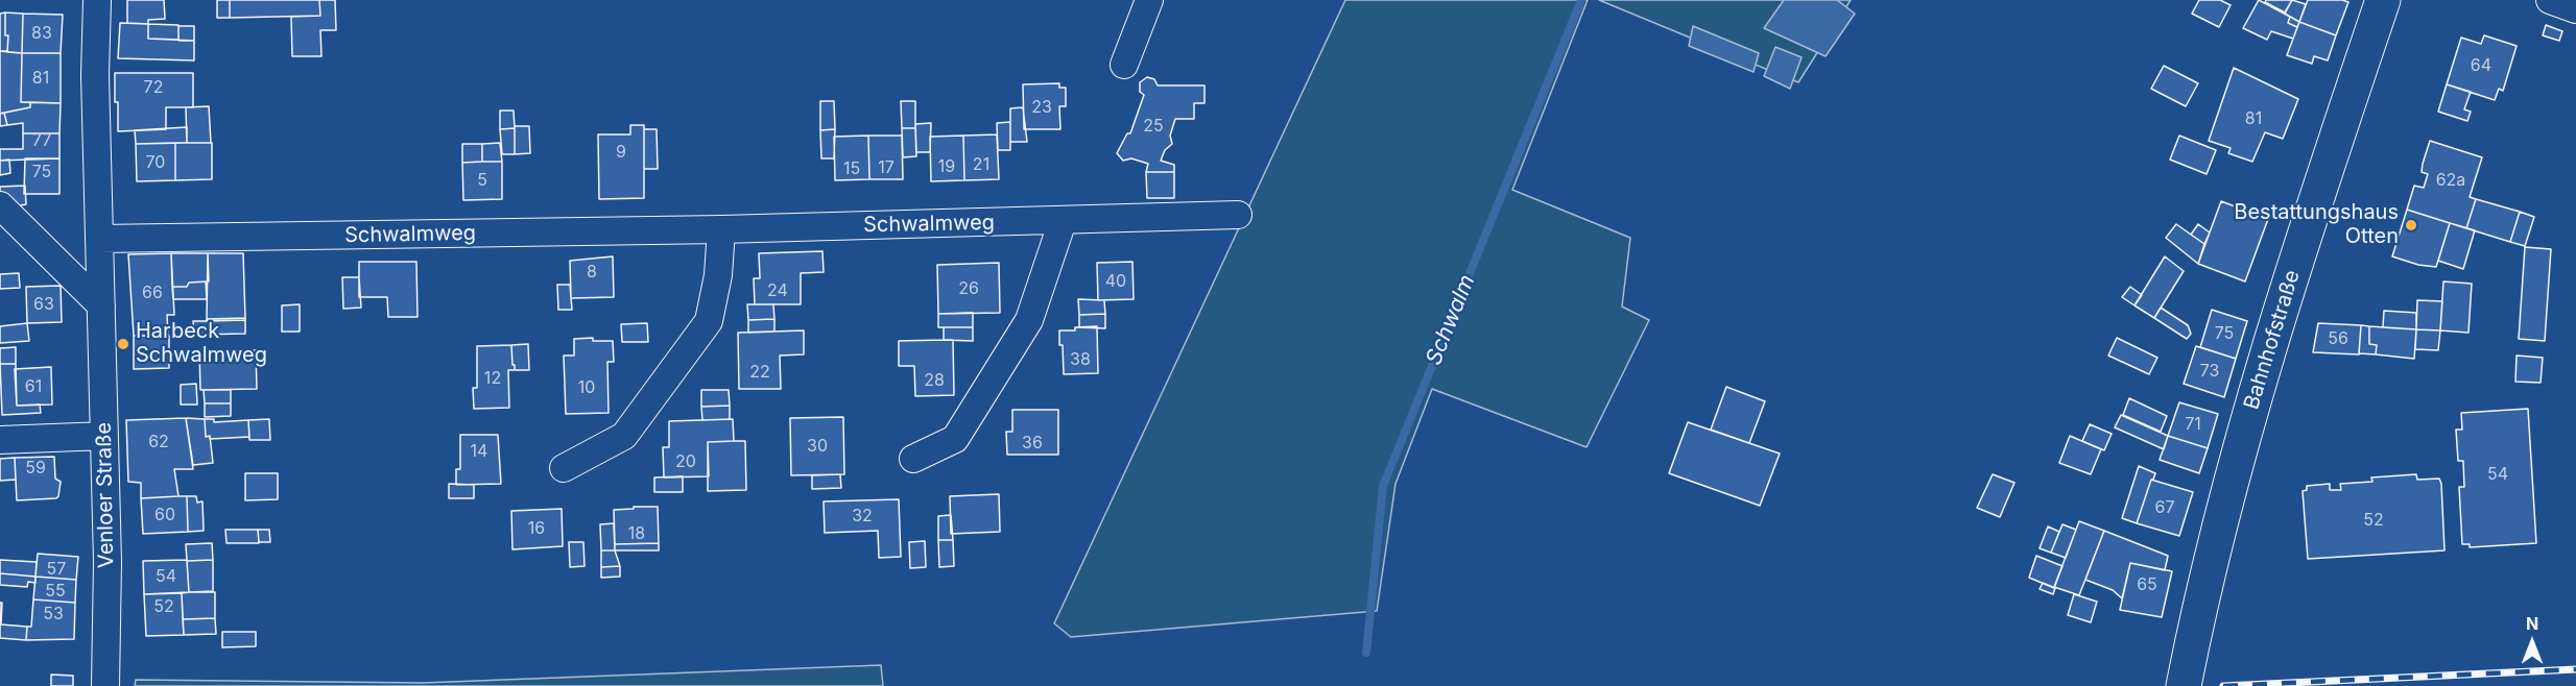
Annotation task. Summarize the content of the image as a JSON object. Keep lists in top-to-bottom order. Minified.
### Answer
{"streets":{"street":["Schwalmweg","Bahnhofstraße","Venloer Straße"]},"crossings":[["Schwalmweg","Venloer Straße"]],"water":["Schwalm"],"places":["Bestattungshaus Otten","Harbeck Schwalmweg"],"house_numbers":["83","64","81","72","23","81","25","77","9","70","21","19","17","15","75","5","62a","8","40","26","24","66","63","75","56","38","73","22","12","28","61","10","71","62","36","30","14","20","59","54","67","60","32","52","16","18","57","54","65","55","52","53"],"north":"top"}
